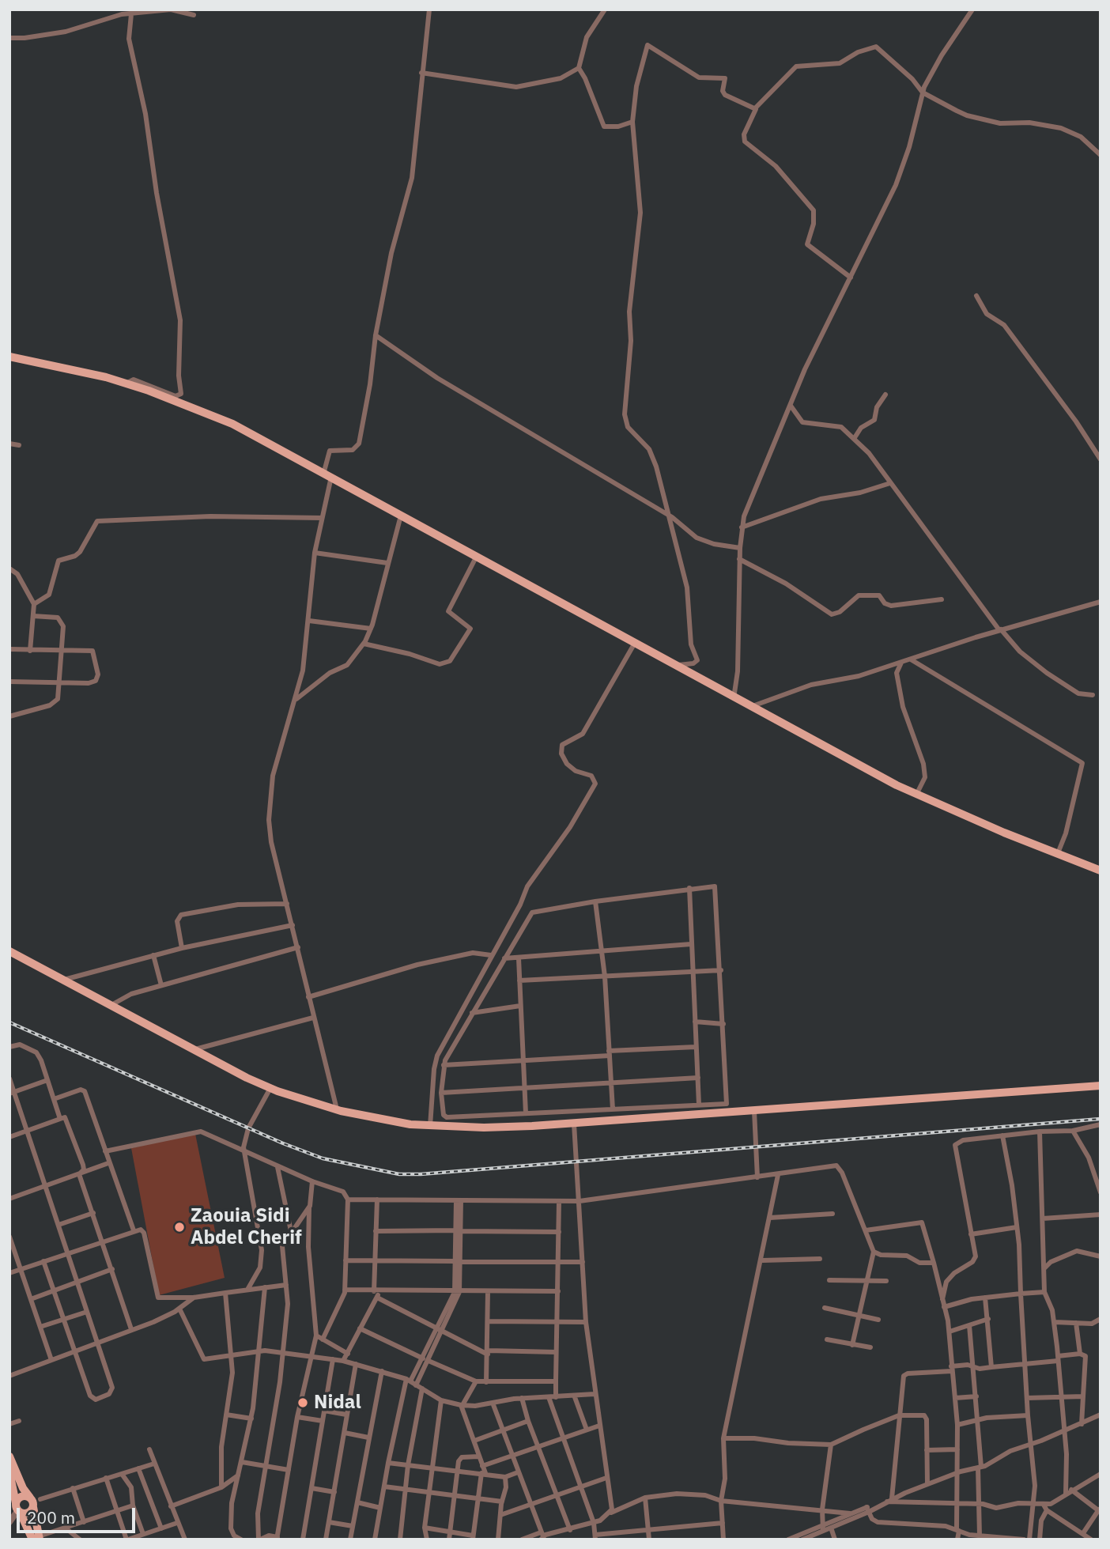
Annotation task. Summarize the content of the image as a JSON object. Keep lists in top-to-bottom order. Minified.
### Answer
{"places":["Zaouia Sidi Abdel Cherif","Nidal"],"scale_bar":"200 m"}
